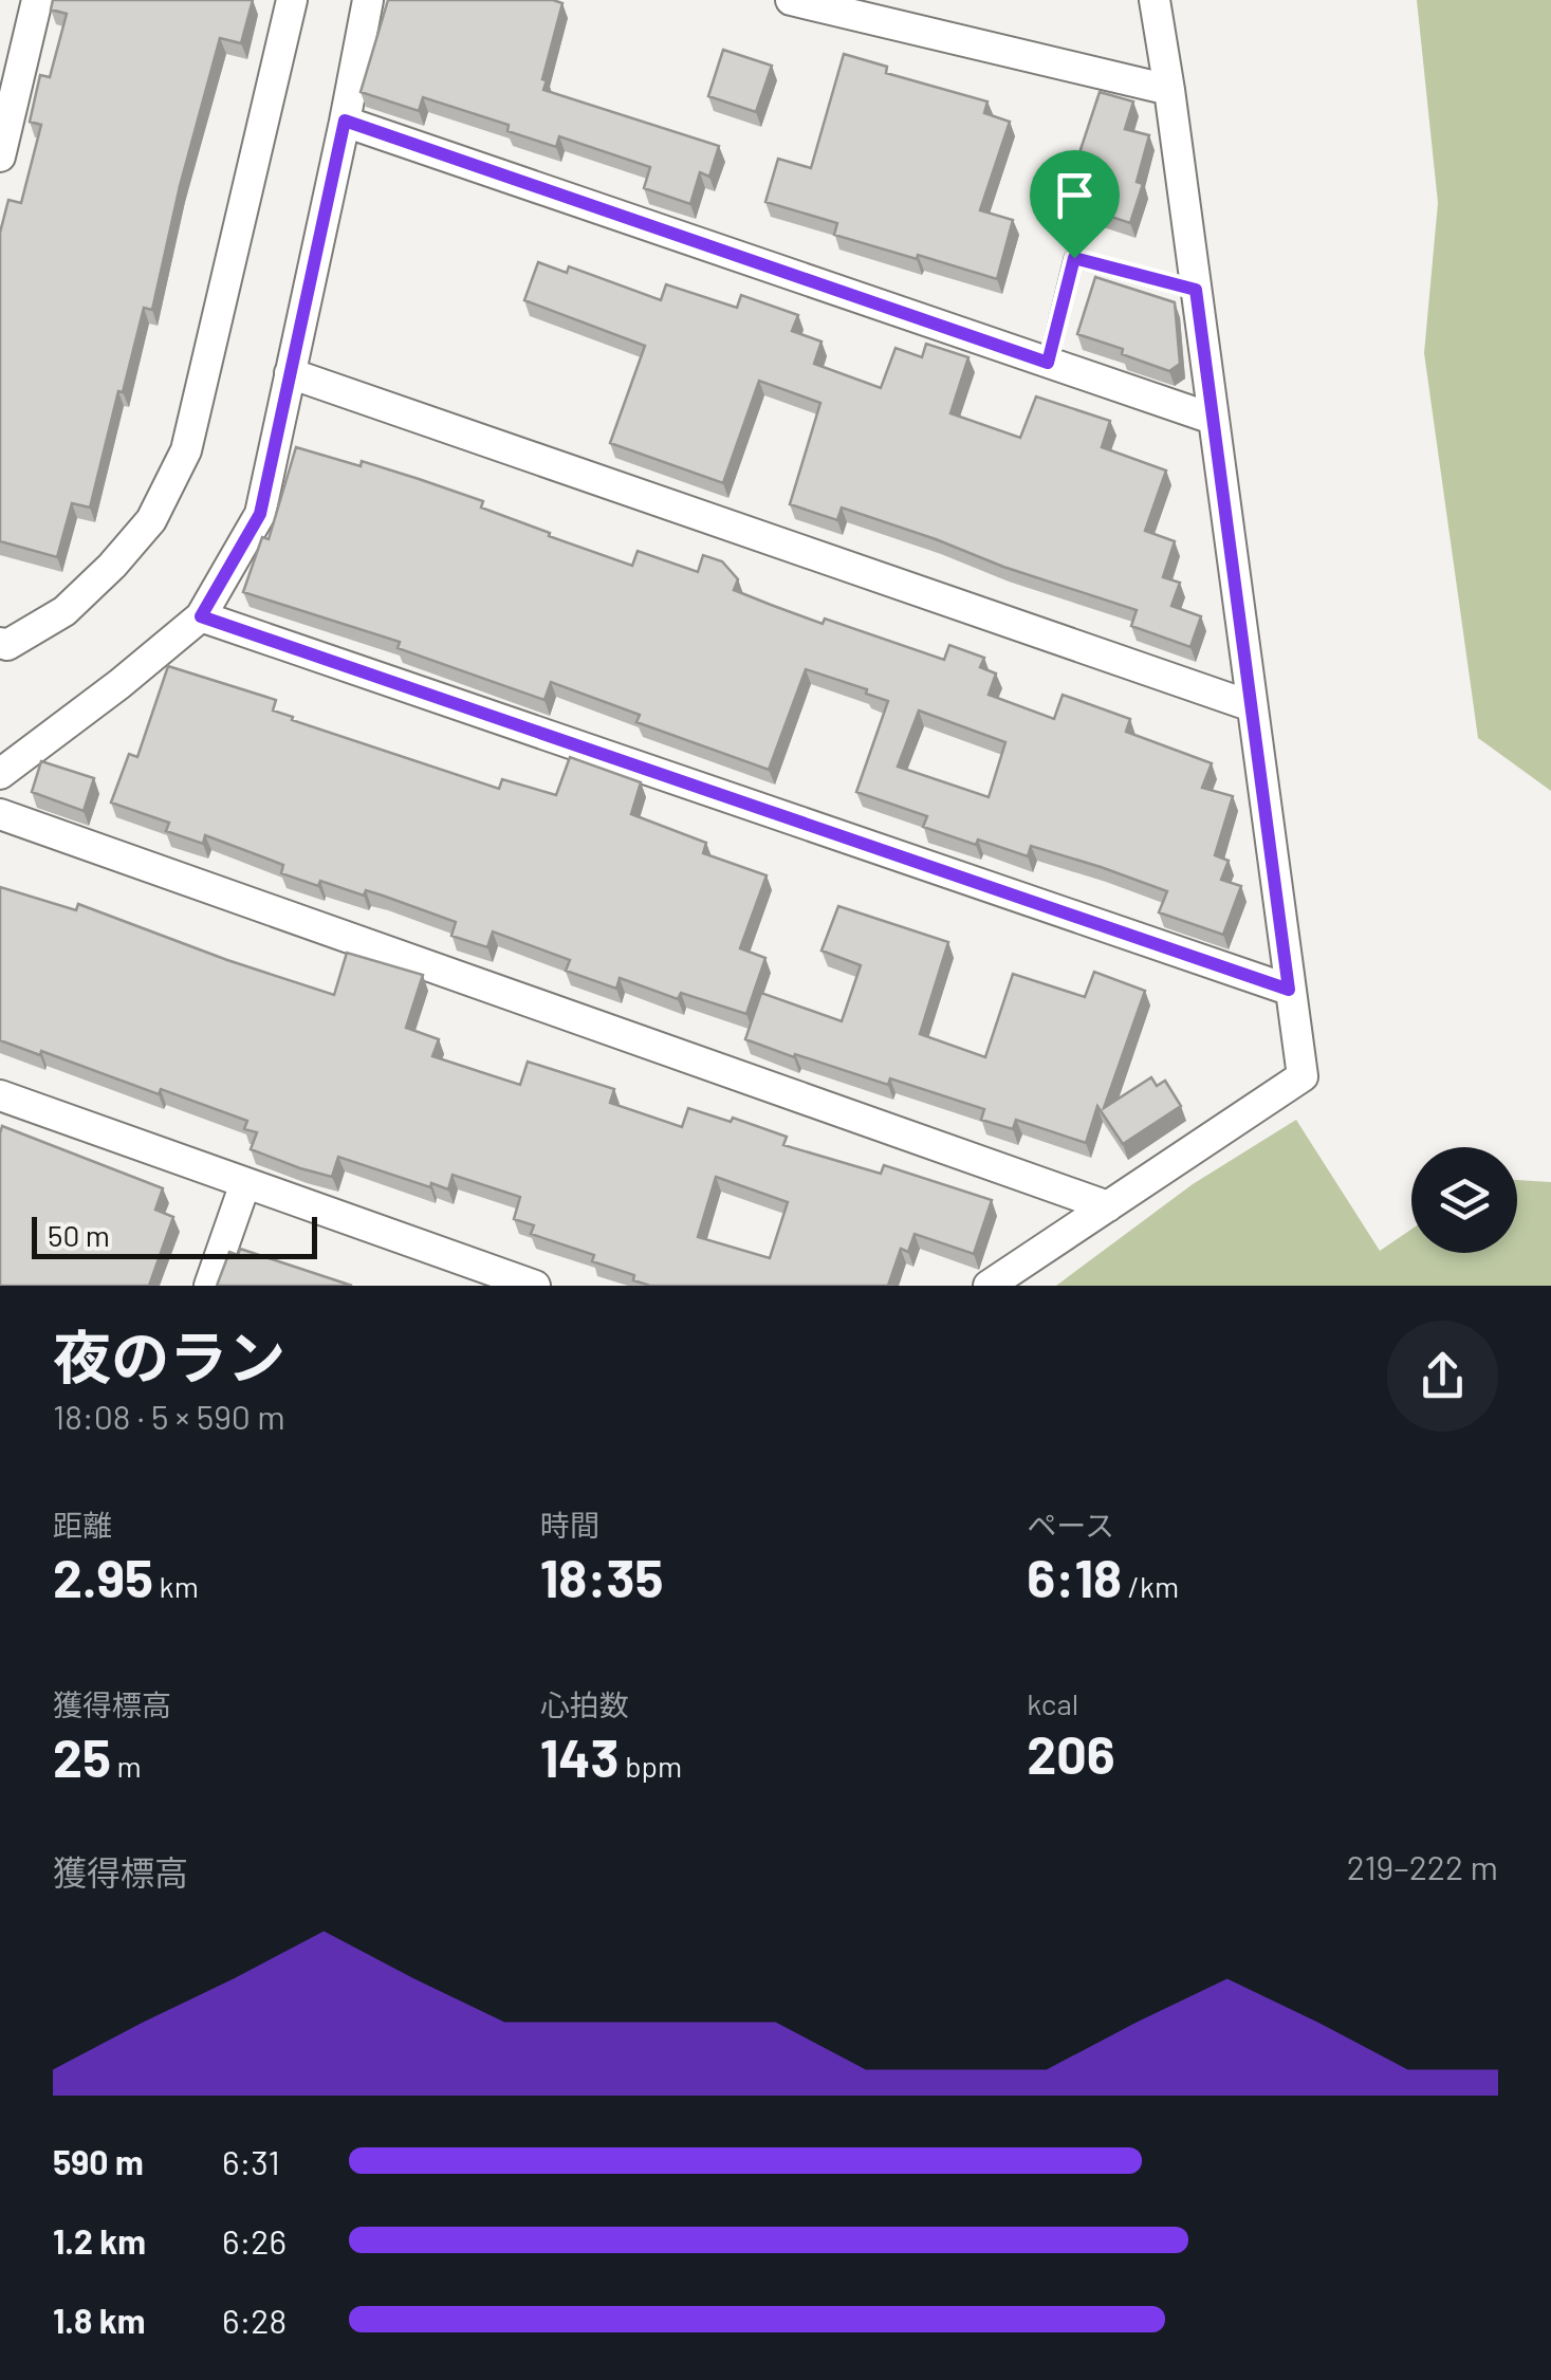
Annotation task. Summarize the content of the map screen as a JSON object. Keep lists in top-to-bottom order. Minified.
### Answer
{"scale_bar":"50 m","page":{"scale":"50 m","heading":["夜のラン","18:08 · 5 × 590 m"],"stats":[["距離","2.95 km"],["時間","18:35"],["ペース","6:18 /km"],["獲得標高","25 m"],["心拍数","143 bpm"],["kcal","206"]],"chart":["獲得標高","219–222 m"],"list":[{"name":"590 m","note":"6:31"},{"name":"1.2 km","note":"6:26"},{"name":"1.8 km","note":"6:28"}]}}
